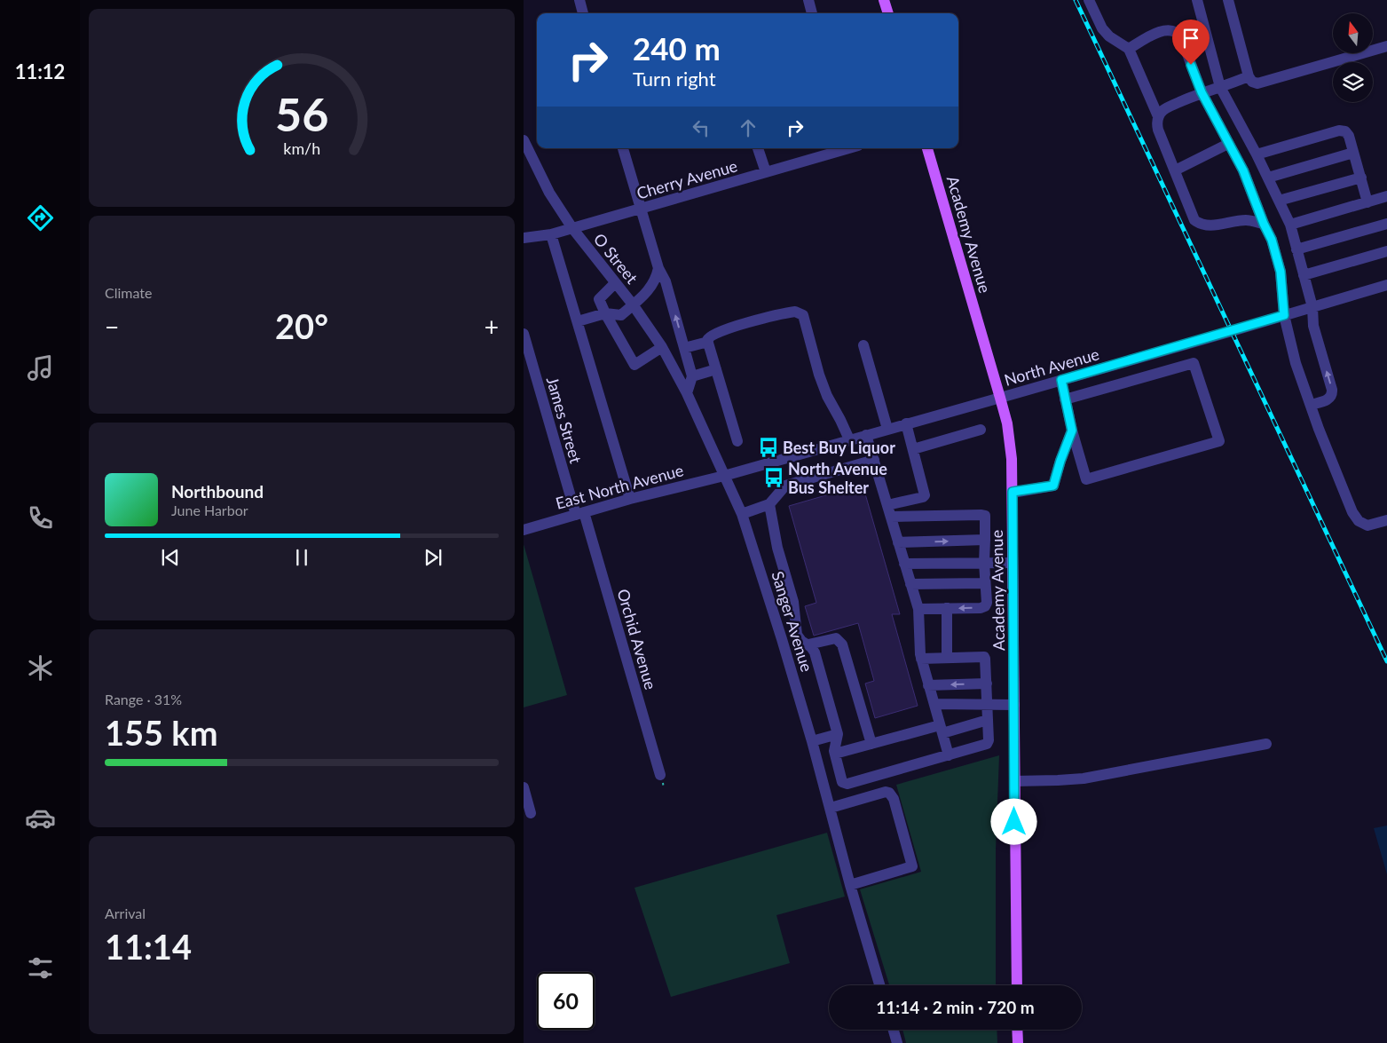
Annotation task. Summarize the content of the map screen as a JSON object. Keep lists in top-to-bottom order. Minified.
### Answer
{"streets":{"main road":["Academy Avenue"],"street":["Cherry Avenue","O Street","North Avenue","James Street","East North Avenue","Sanger Avenue","Orchid Avenue"]},"crossings":[["Cherry Avenue","O Street"],["Academy Avenue","North Avenue"],["O Street","Sanger Avenue"],["North Avenue","East North Avenue"],["North Avenue","Sanger Avenue"],["James Street","East North Avenue"],["James Street","Orchid Avenue"],["East North Avenue","Sanger Avenue"],["East North Avenue","Orchid Avenue"]],"places":{"bus stop":["Best Buy Liquor","North Avenue Bus Shelter"]},"north":"top","page":{"tabs":"11:12","turn":["240 m","Turn right"],"tile":["Climate",["Range · 31%","155 km"],["Arrival","11:14"]],"heat":["−","20°","+"],"song":["Northbound","June Harbor"],"limit":"60","trip":"11:14 · 2 min · 720 m","gauge":["56","km/h"]}}
